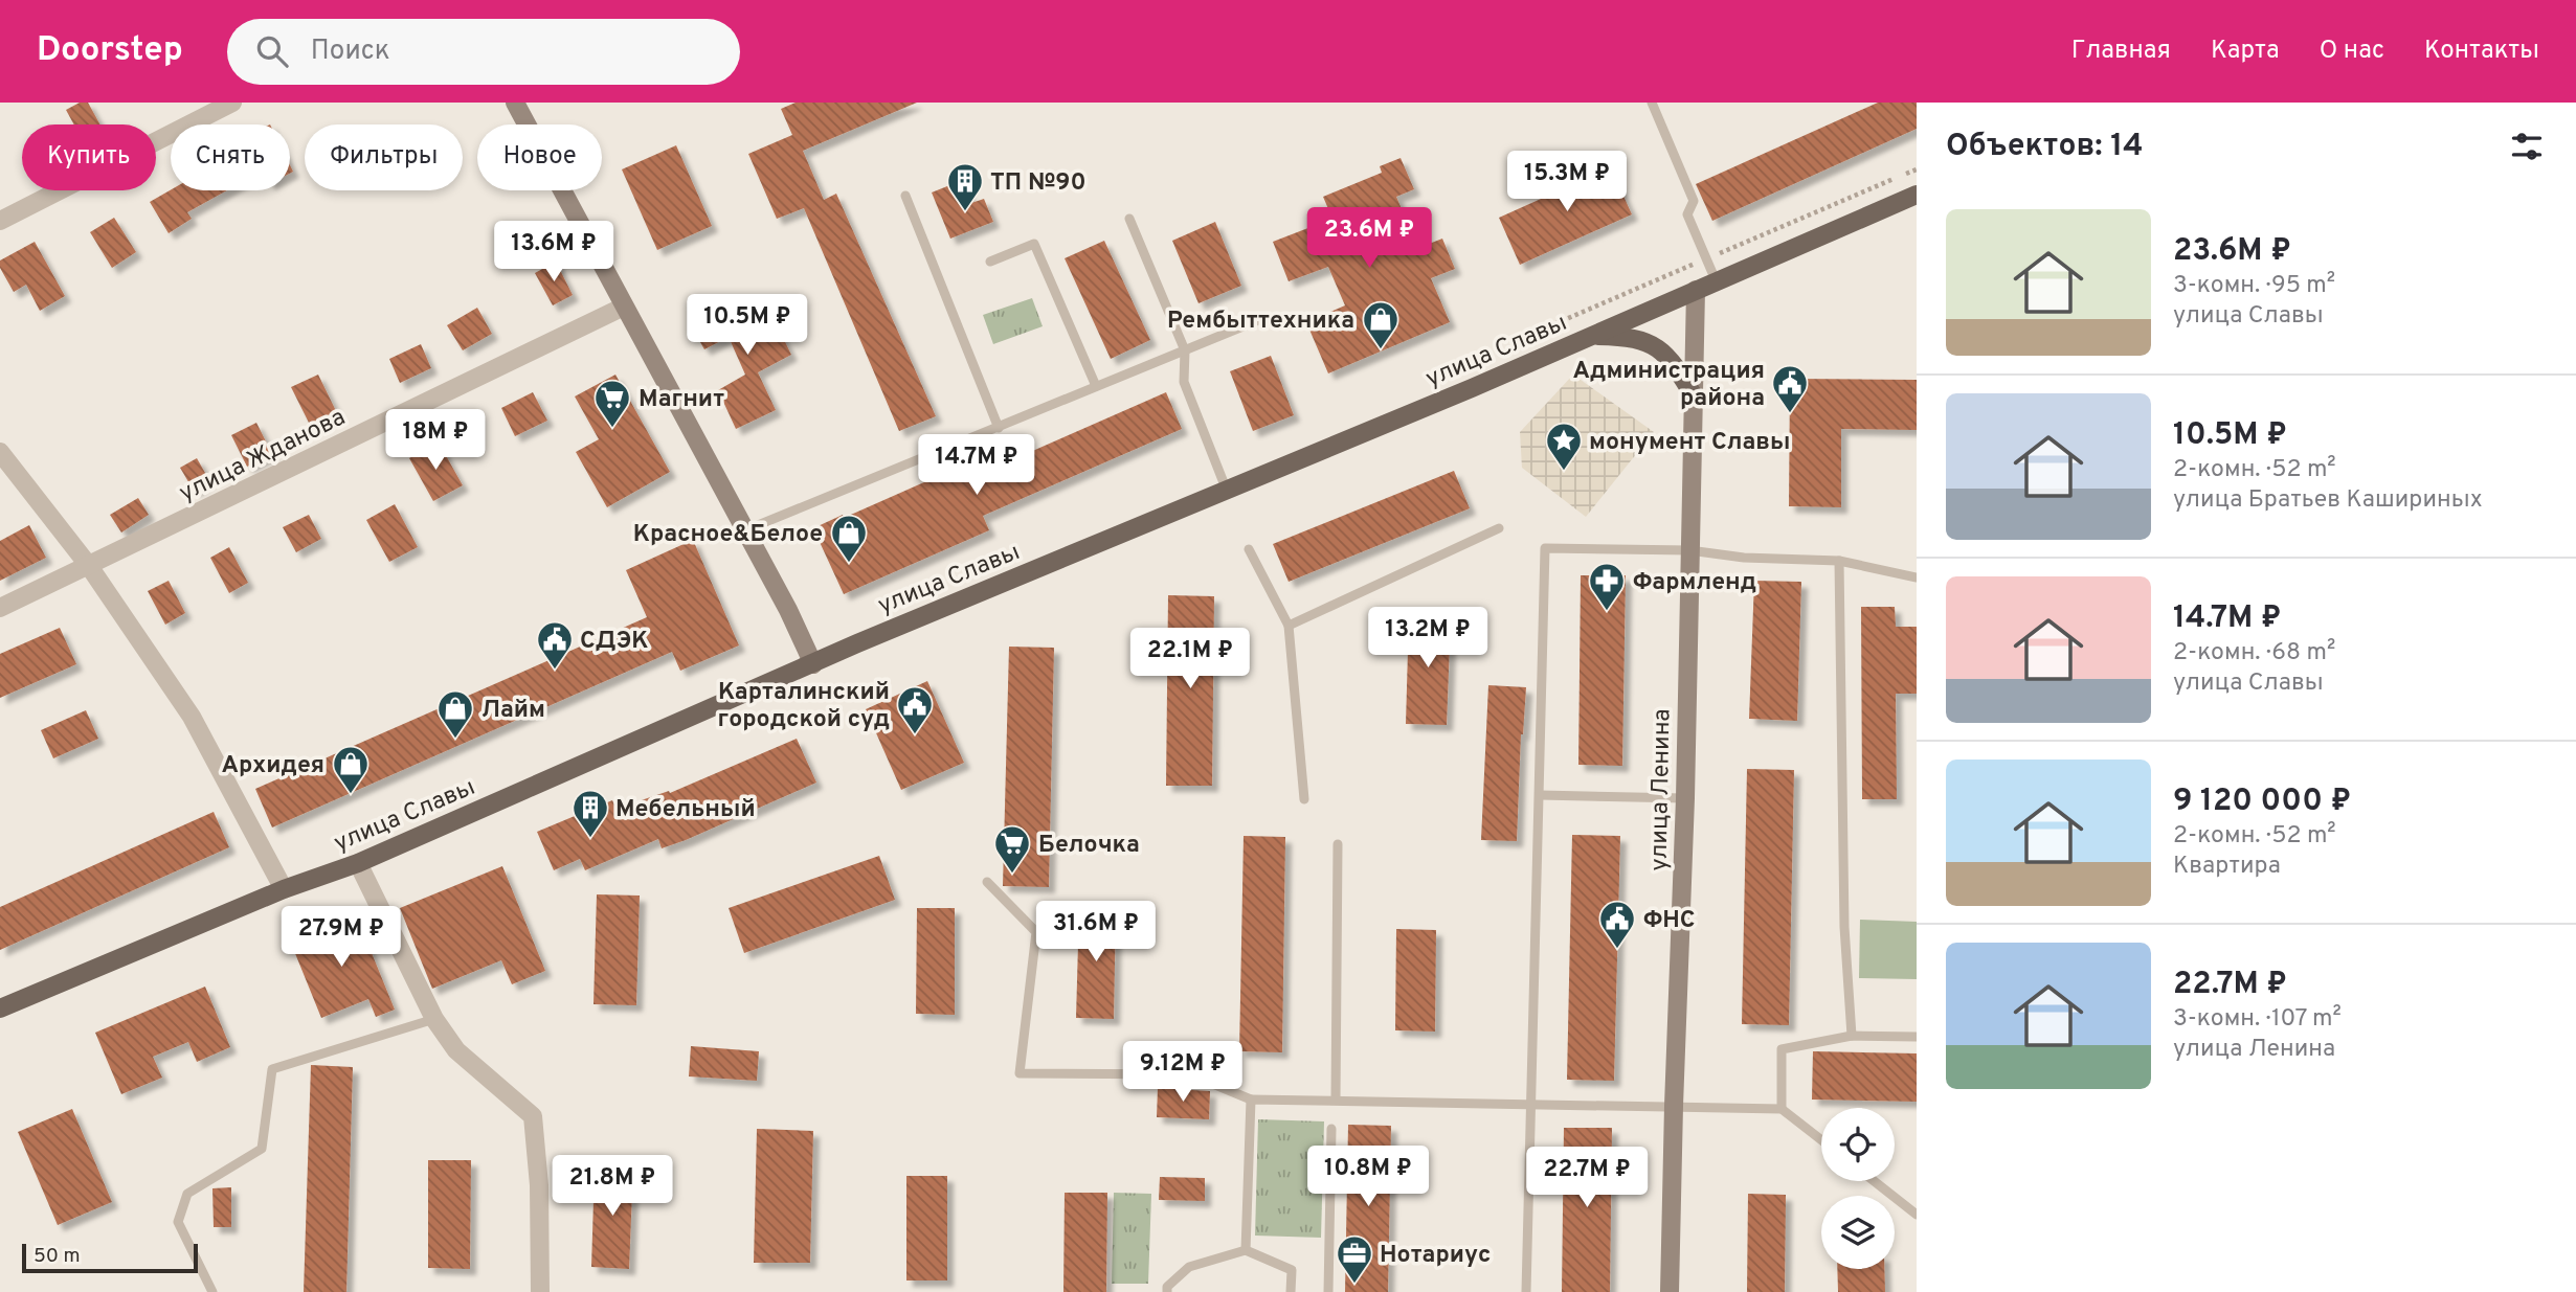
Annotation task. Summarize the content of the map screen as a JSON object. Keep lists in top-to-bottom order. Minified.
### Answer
{"streets":{"main road":["улица Славы"],"street":["улица Жданова","улица Ленина"]},"crossings":[["улица Славы","улица Ленина"]],"places":{"building":["ТП №90","Мебельный"],"shop":["Рембыттехника","Красное&Белое","Лайм","Архидея"],"public building":["Администрация района","СДЭК","Карталинский городской суд","ФНС"],"supermarket":["Магнит","Белочка"],"place":["монумент Славы"],"pharmacy":["Фармленд"],"office":["Нотариус"]},"scale_bar":"50 m","page":{"header":"Doorstep","search":"Поиск","nav":["Главная","Карта","О нас","Контакты"],"heading":"Объектов: 14","chip":["Купить","Снять","Фильтры","Новое"],"price":["15.3M ₽","23.6M ₽","13.6M ₽","10.5M ₽","18M ₽","14.7M ₽","13.2M ₽","22.1M ₽","31.6M ₽","27.9M ₽","9.12M ₽","10.8M ₽","22.7M ₽","21.8M ₽"],"list":[{"name":"23.6M ₽","note":"3-комн. · 95 m² · улица Славы"},{"name":"10.5M ₽","note":"2-комн. · 52 m² · улица Братьев Кашириных"},{"name":"14.7M ₽","note":"2-комн. · 68 m² · улица Славы"},{"name":"9 120 000 ₽","note":"2-комн. · 52 m² · Квартира"},{"name":"22.7M ₽","note":"3-комн. · 107 m² · улица Ленина"}],"scale":"50 m"}}
